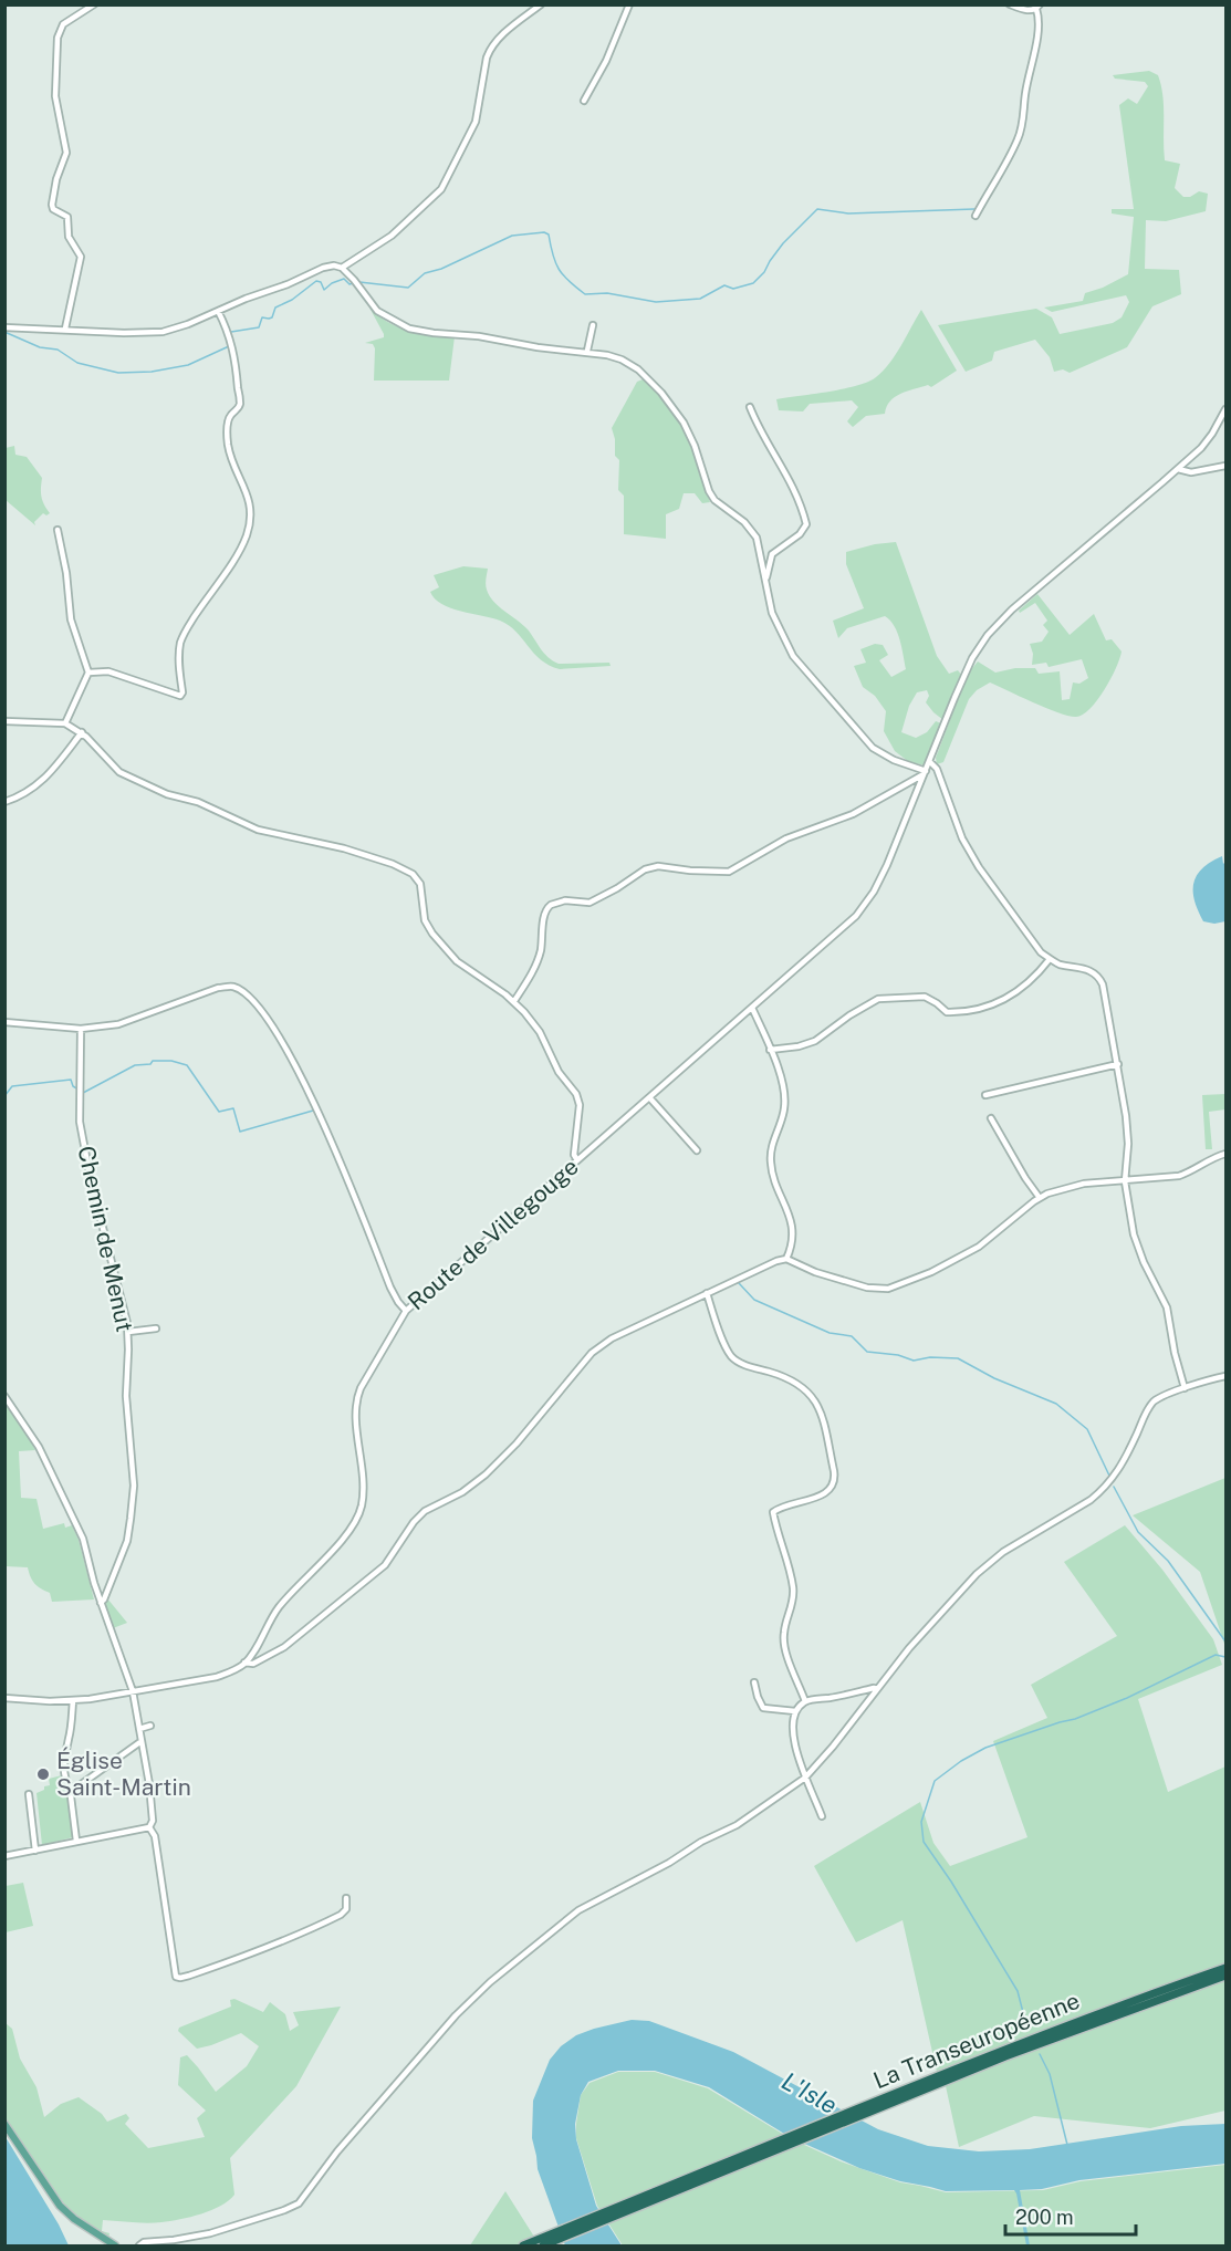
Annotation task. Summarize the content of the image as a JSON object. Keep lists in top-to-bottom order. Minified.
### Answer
{"streets":{"highway":["La Transeuropéenne"],"street":["Route de Villegouge","Chemin de Menut"]},"water":["L'Isle"],"places":["Église Saint-Martin"],"scale_bar":"200 m"}
